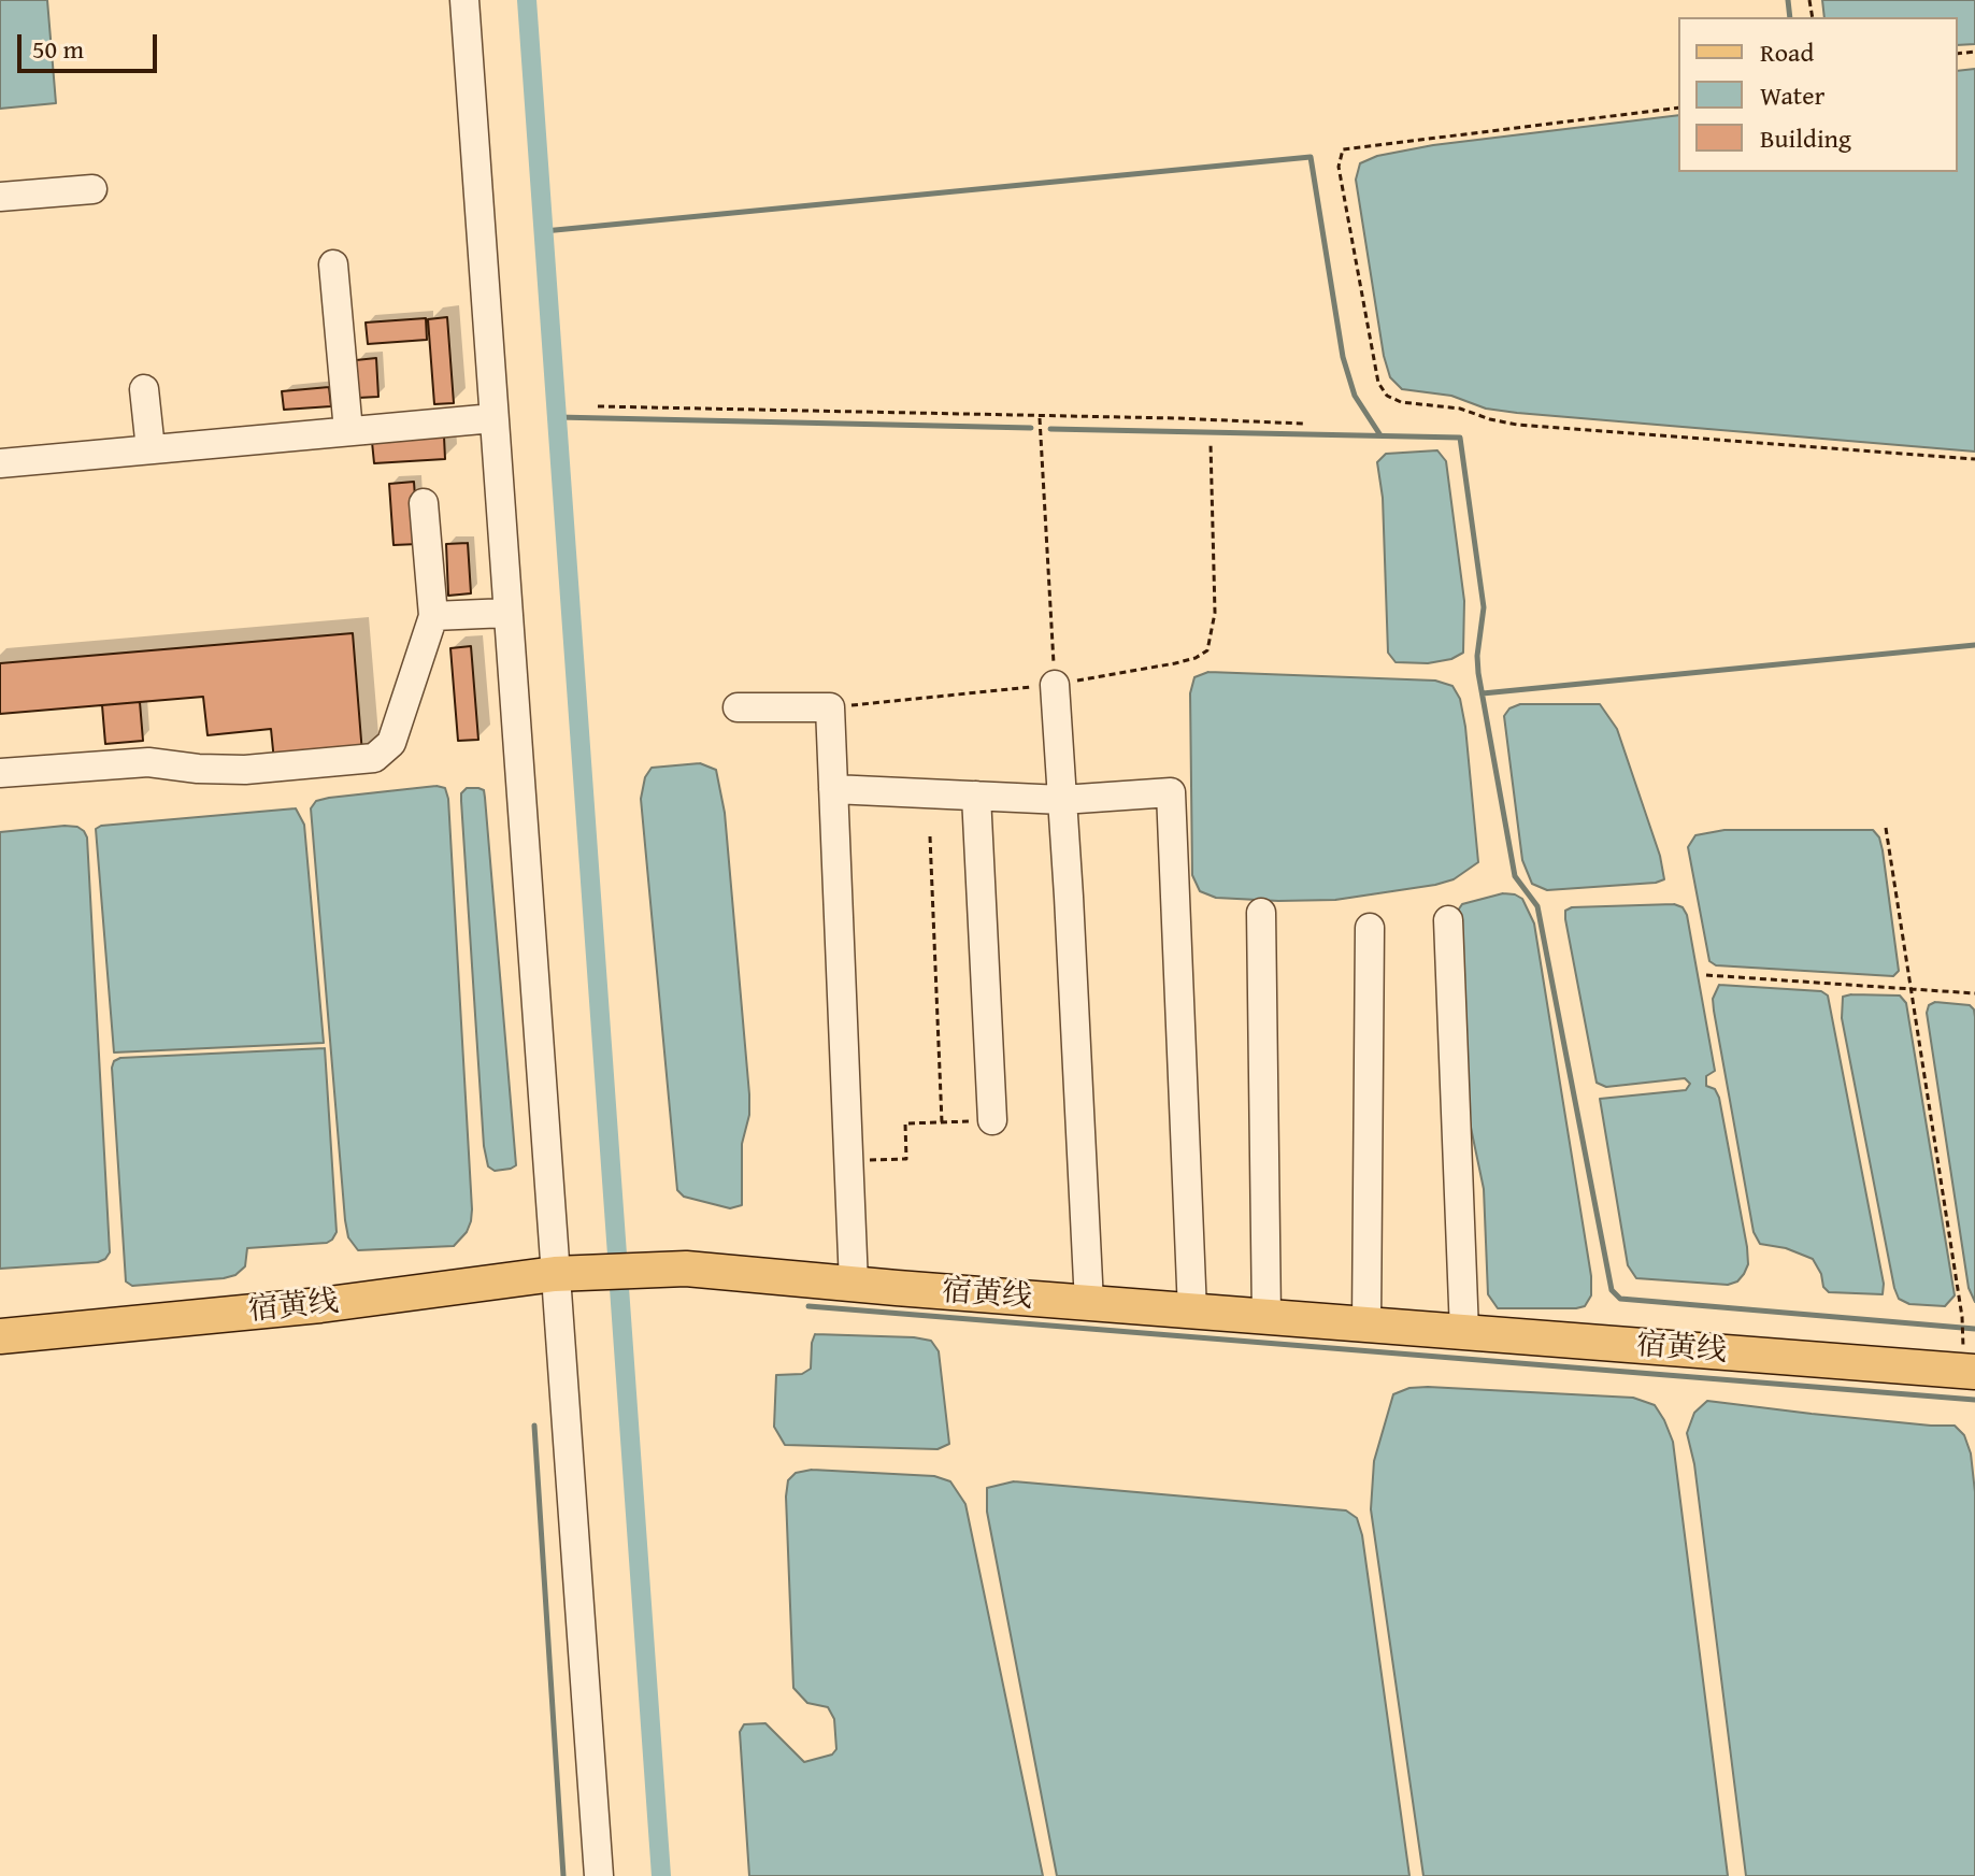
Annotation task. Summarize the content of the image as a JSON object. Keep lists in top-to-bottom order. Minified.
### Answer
{"streets":{"main road":["宿黄线"]},"legend":["Road","Water","Building"],"scale_bar":"50 m"}
